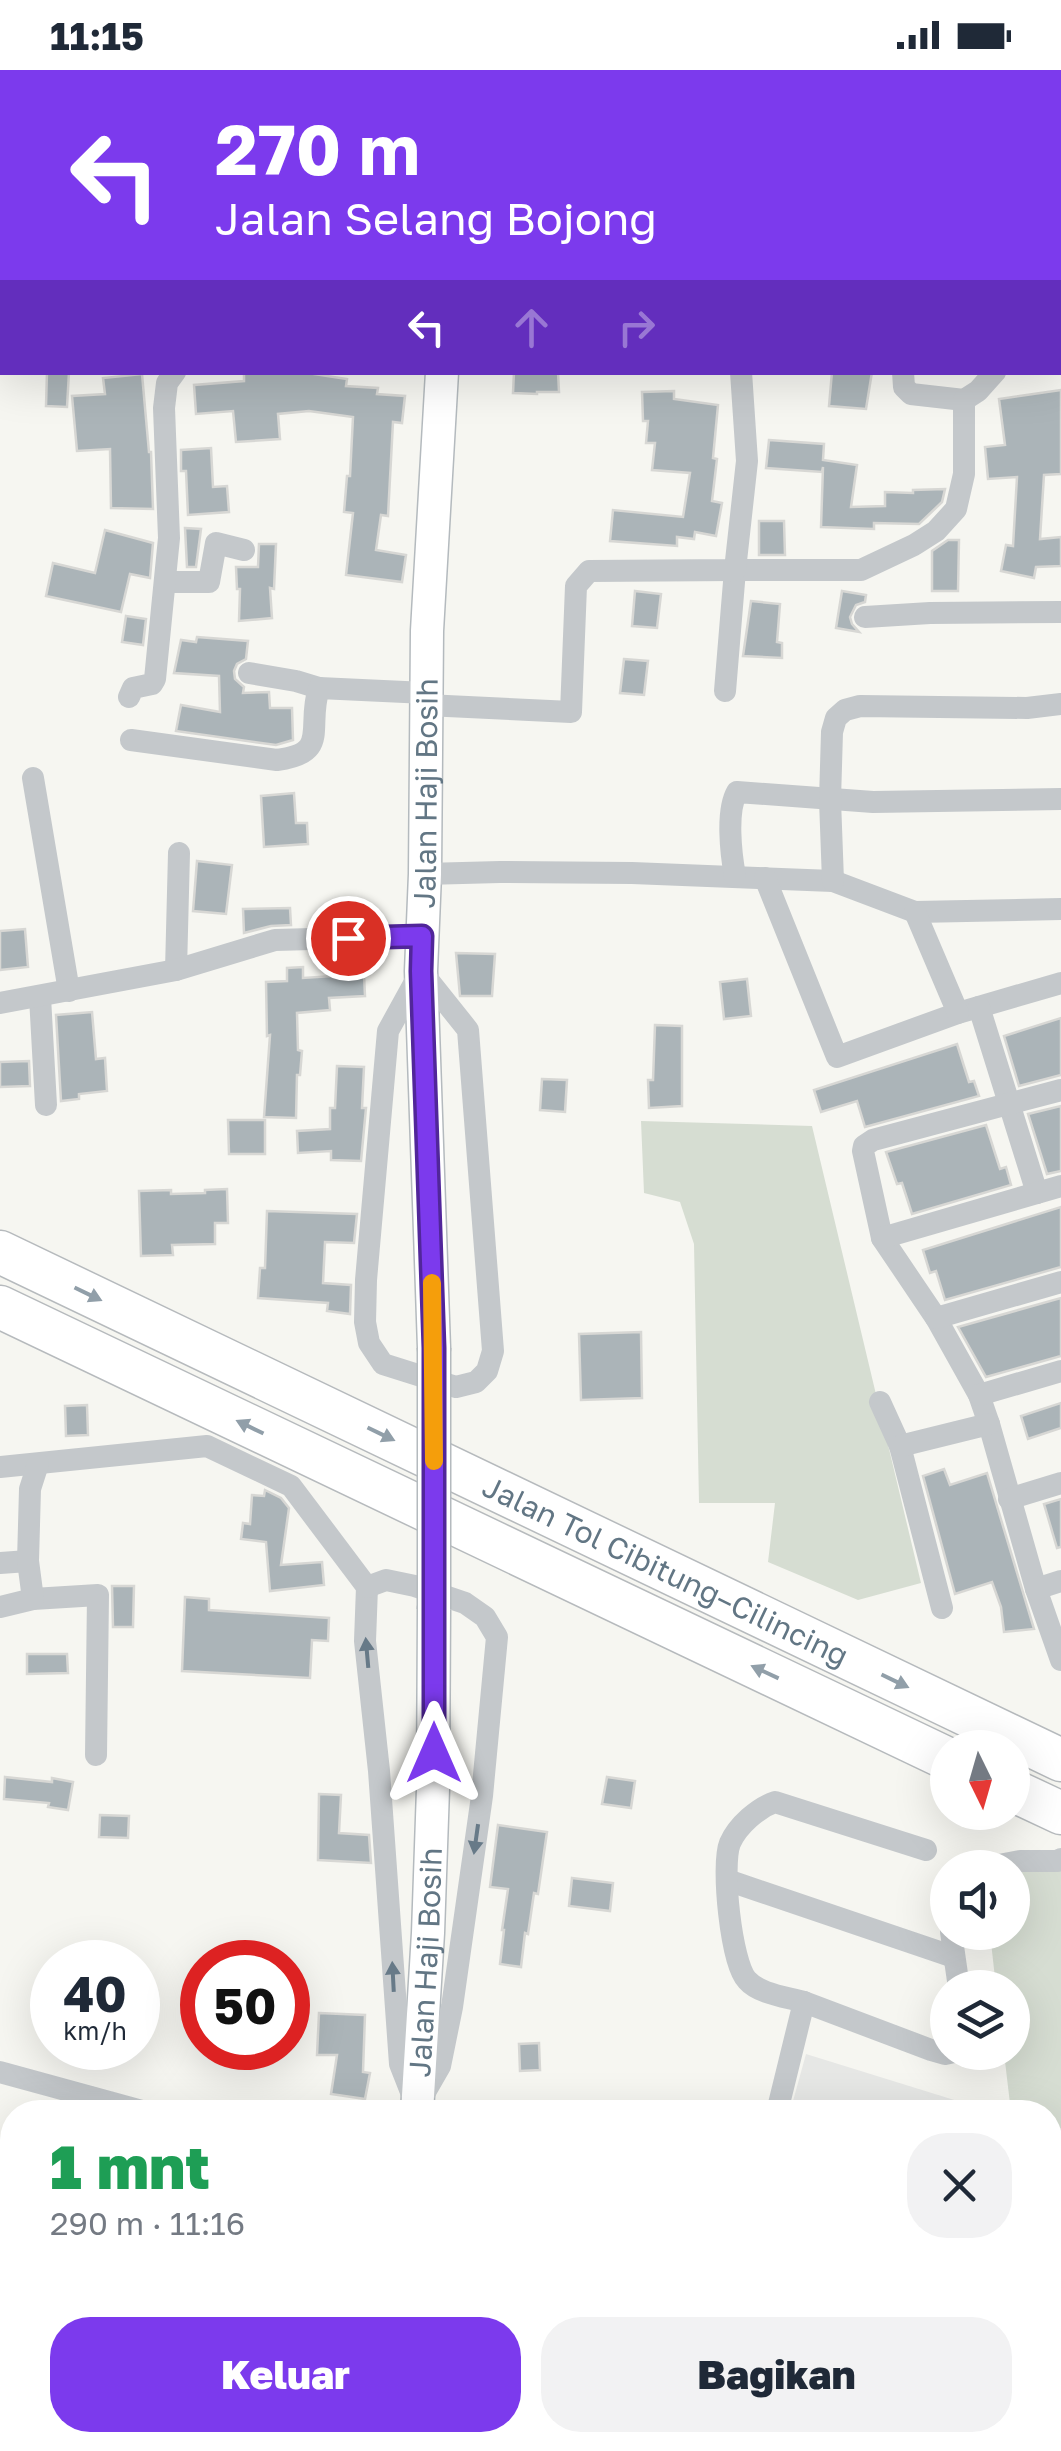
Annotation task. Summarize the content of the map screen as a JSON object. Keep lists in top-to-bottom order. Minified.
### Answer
{"streets":{"highway":["Jalan Tol Cibitung–Cilincing"],"main road":["Jalan Haji Bosih"]},"north":"bottom","page":{"status":"11:15","turn":["270 m","Jalan Selang Bojong"],"speed":"40 km/h","limit":"50","heading":["1 mnt","290 m · 11:16"],"buttons":["Keluar","Bagikan"]}}
